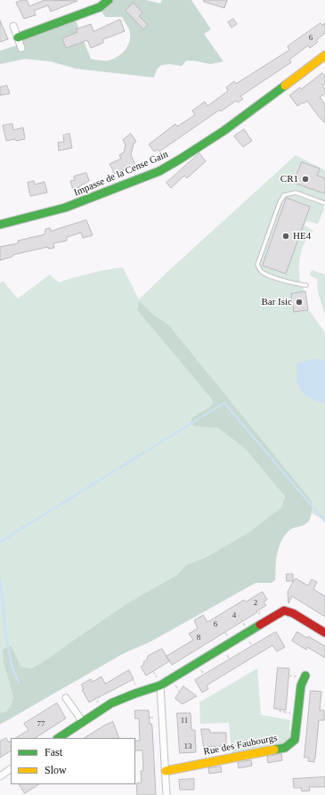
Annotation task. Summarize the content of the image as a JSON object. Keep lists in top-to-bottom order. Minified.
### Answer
{"streets":{"street":["Impasse de la Cense Gain","Rue des Faubourgs"]},"places":["CR1","HE4","Bar Isic"],"house_numbers":["6","2","4","6","8","11","77","13"],"legend":["Fast","Slow"]}
